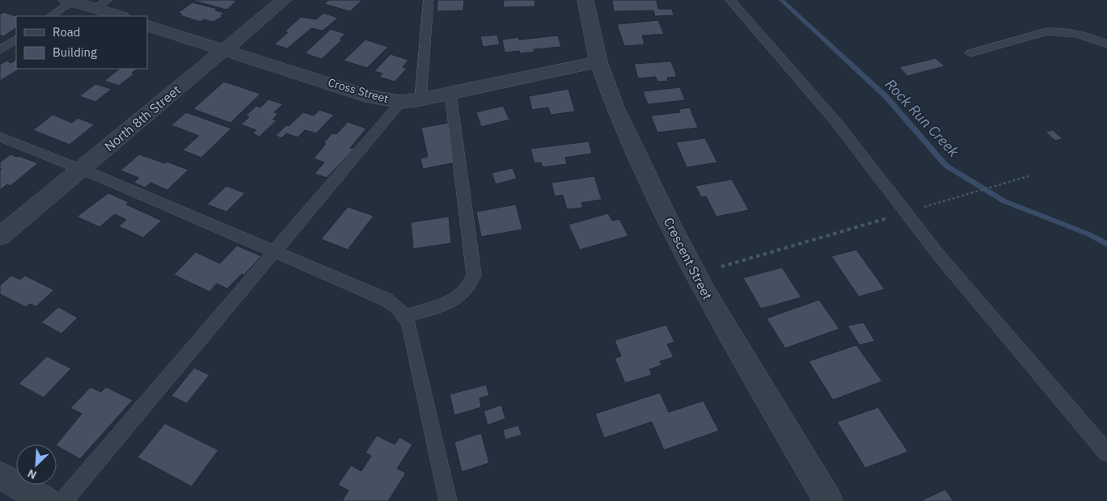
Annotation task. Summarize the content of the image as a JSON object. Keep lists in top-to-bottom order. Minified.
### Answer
{"streets":{"street":["Cross Street","North 8th Street","Crescent Street"]},"crossings":[["Cross Street","North 8th Street"],["Cross Street","Crescent Street"]],"water":["Rock Run Creek"],"legend":["Road","Building"],"north":"bottom left"}
